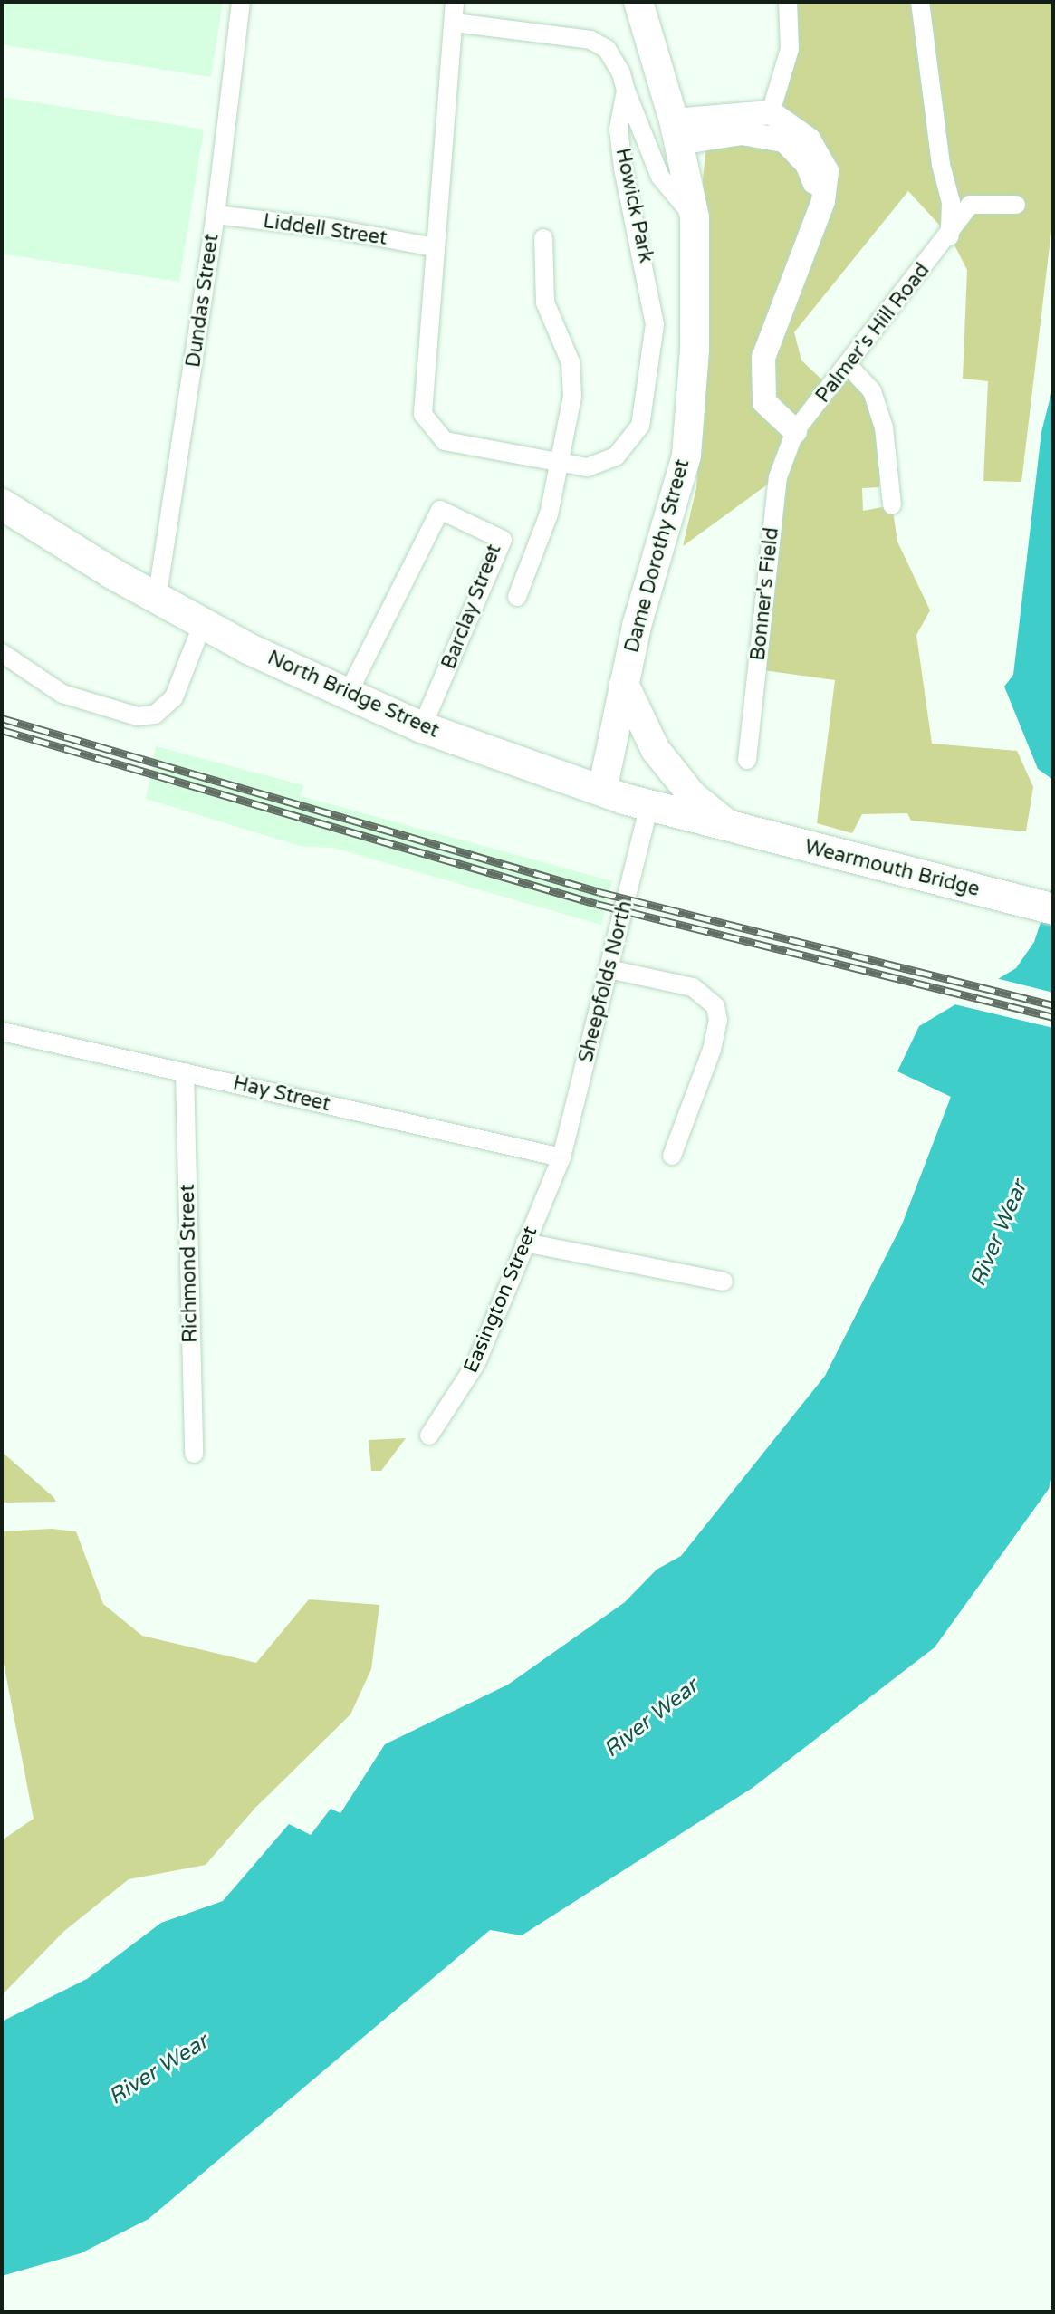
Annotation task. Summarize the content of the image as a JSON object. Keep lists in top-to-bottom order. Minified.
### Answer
{"streets":{"highway":["North Bridge Street","Wearmouth Bridge"],"main road":["Dame Dorothy Street"],"street":["Howick Park","Liddell Street","Dundas Street","Palmer's Hill Road","Bonner's Field","Barclay Street","Sheepfolds North","Hay Street","Richmond Street","Easington Street"]},"crossings":[["Howick Park","Liddell Street"],["Liddell Street","Dundas Street"],["Dundas Street","North Bridge Street"],["Palmer's Hill Road","Bonner's Field"],["Dame Dorothy Street","North Bridge Street"],["Barclay Street","North Bridge Street"],["North Bridge Street","Wearmouth Bridge"],["North Bridge Street","Sheepfolds North"],["Sheepfolds North","Hay Street"],["Sheepfolds North","Easington Street"],["Hay Street","Richmond Street"],["Hay Street","Easington Street"]],"water":["River Wear"]}
